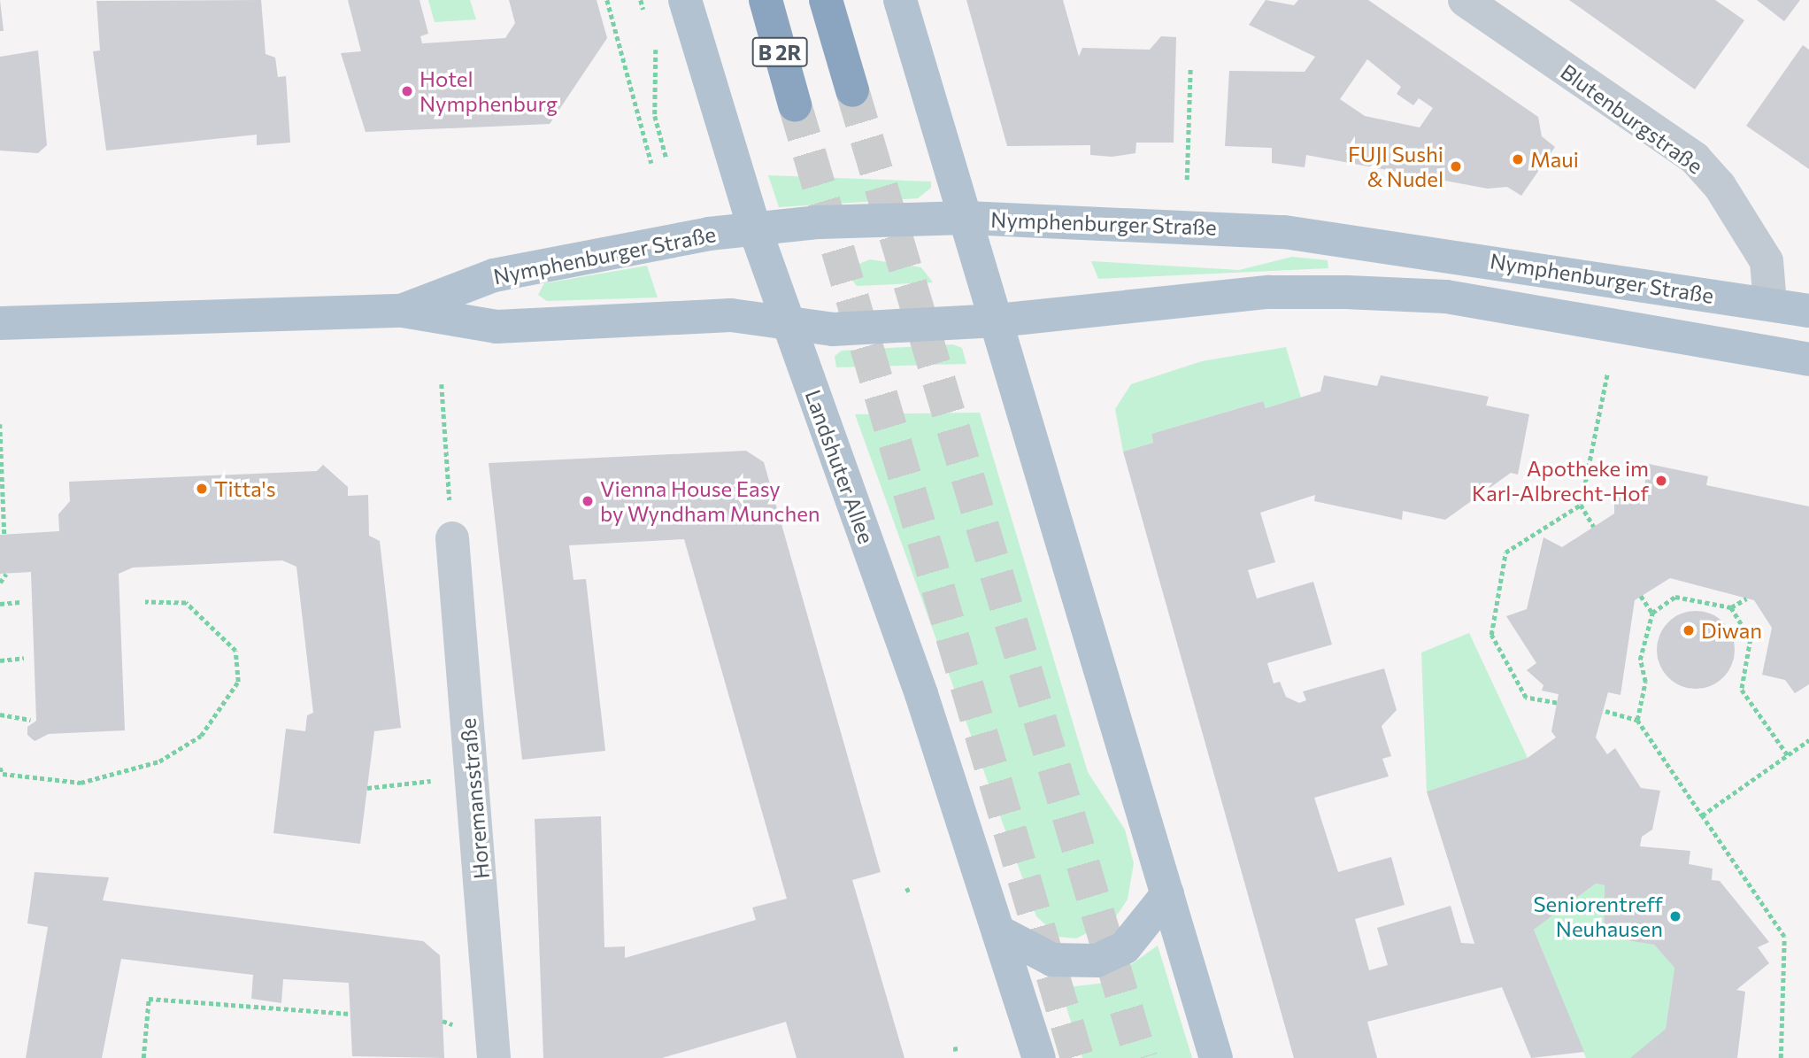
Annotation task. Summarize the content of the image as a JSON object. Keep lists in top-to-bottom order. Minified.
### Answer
{"streets":{"highway":["B 2R"],"main road":["Nymphenburger Straße","Landshuter Allee"],"street":["Blutenburgstraße","Horemansstraße"]},"crossings":[["Blutenburgstraße","Nymphenburger Straße"],["Nymphenburger Straße","Landshuter Allee"]],"places":["Hotel Nymphenburg","Maui","FUJI Sushi & Nudel","Apotheke im Karl-Albrecht-Hof","Titta's","Vienna House Easy by Wyndham Munchen","Diwan","Seniorentreff Neuhausen"]}
